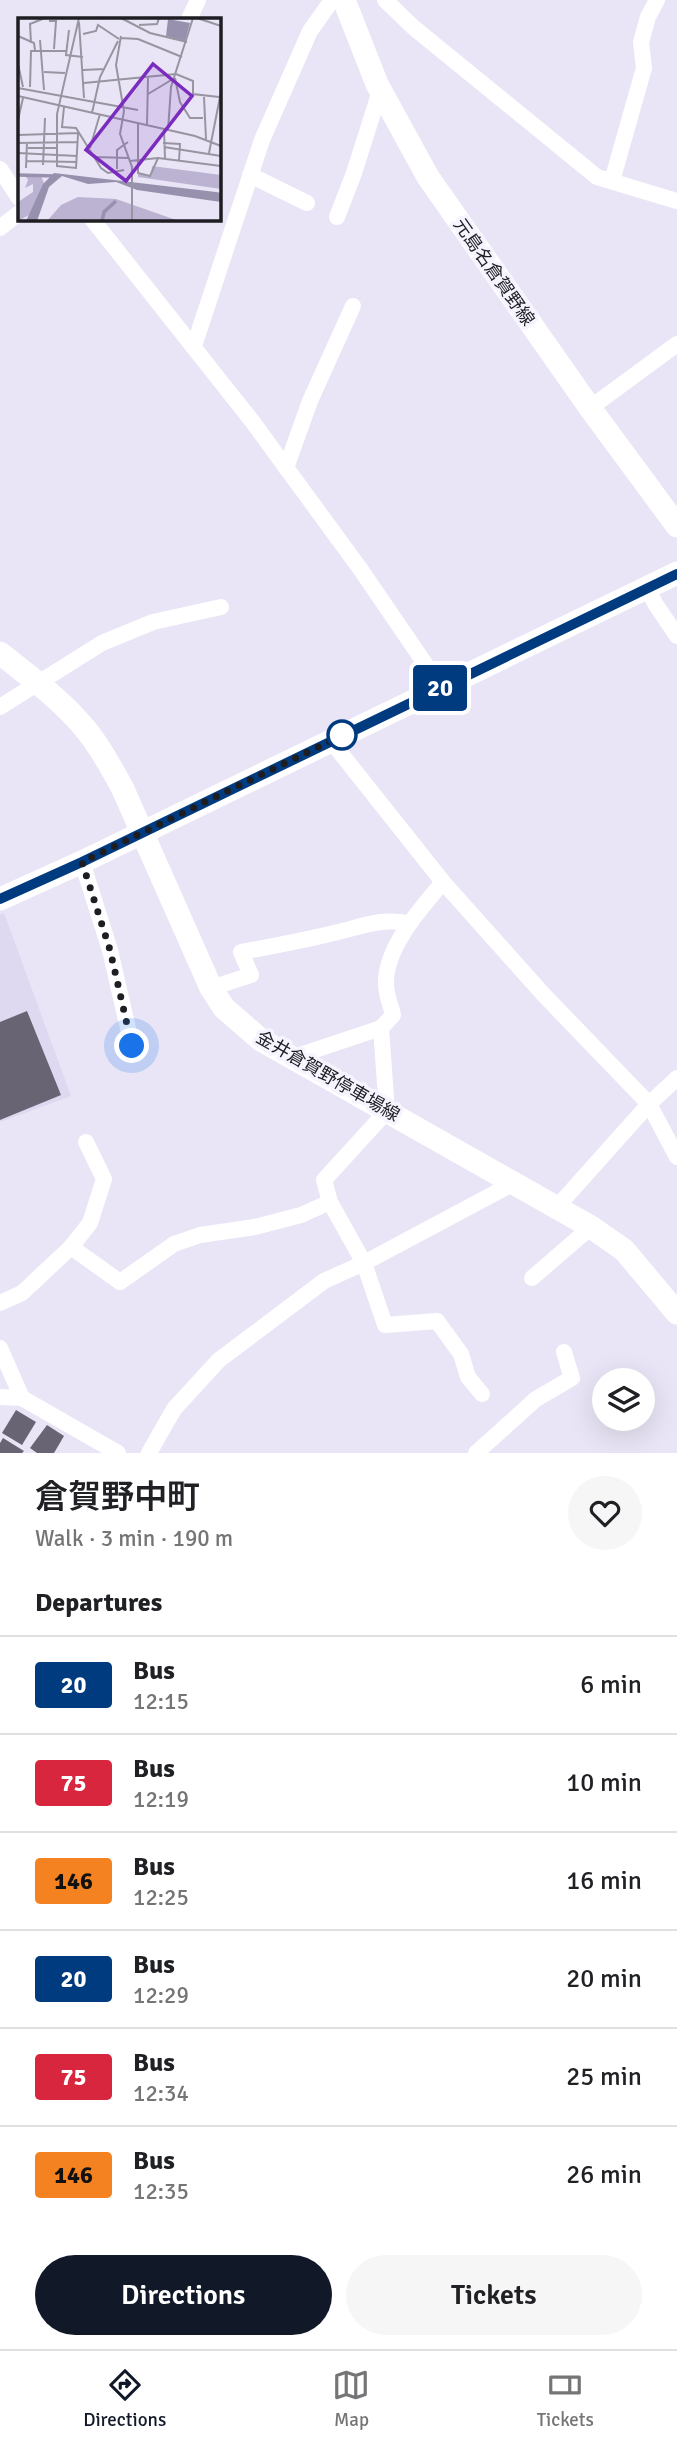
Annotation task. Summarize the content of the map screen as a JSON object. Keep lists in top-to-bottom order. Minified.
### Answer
{"streets":{"main road":["元島名倉賀野線","金井倉賀野停車場線"]},"lines":["bus line 20"],"page":{"on_map":"20","heading":[["倉賀野中町","Walk · 3 min · 190 m"],"Departures"],"list":[{"mark":"20","name":"Bus","note":"12:15","value":"6 min"},{"mark":"75","name":"Bus","note":"12:19","value":"10 min"},{"mark":"146","name":"Bus","note":"12:25","value":"16 min"},{"mark":"20","name":"Bus","note":"12:29","value":"20 min"},{"mark":"75","name":"Bus","note":"12:34","value":"25 min"},{"mark":"146","name":"Bus","note":"12:35","value":"26 min"}],"buttons":["Directions","Tickets"],"tabs":["Directions","Map","Tickets"]}}
